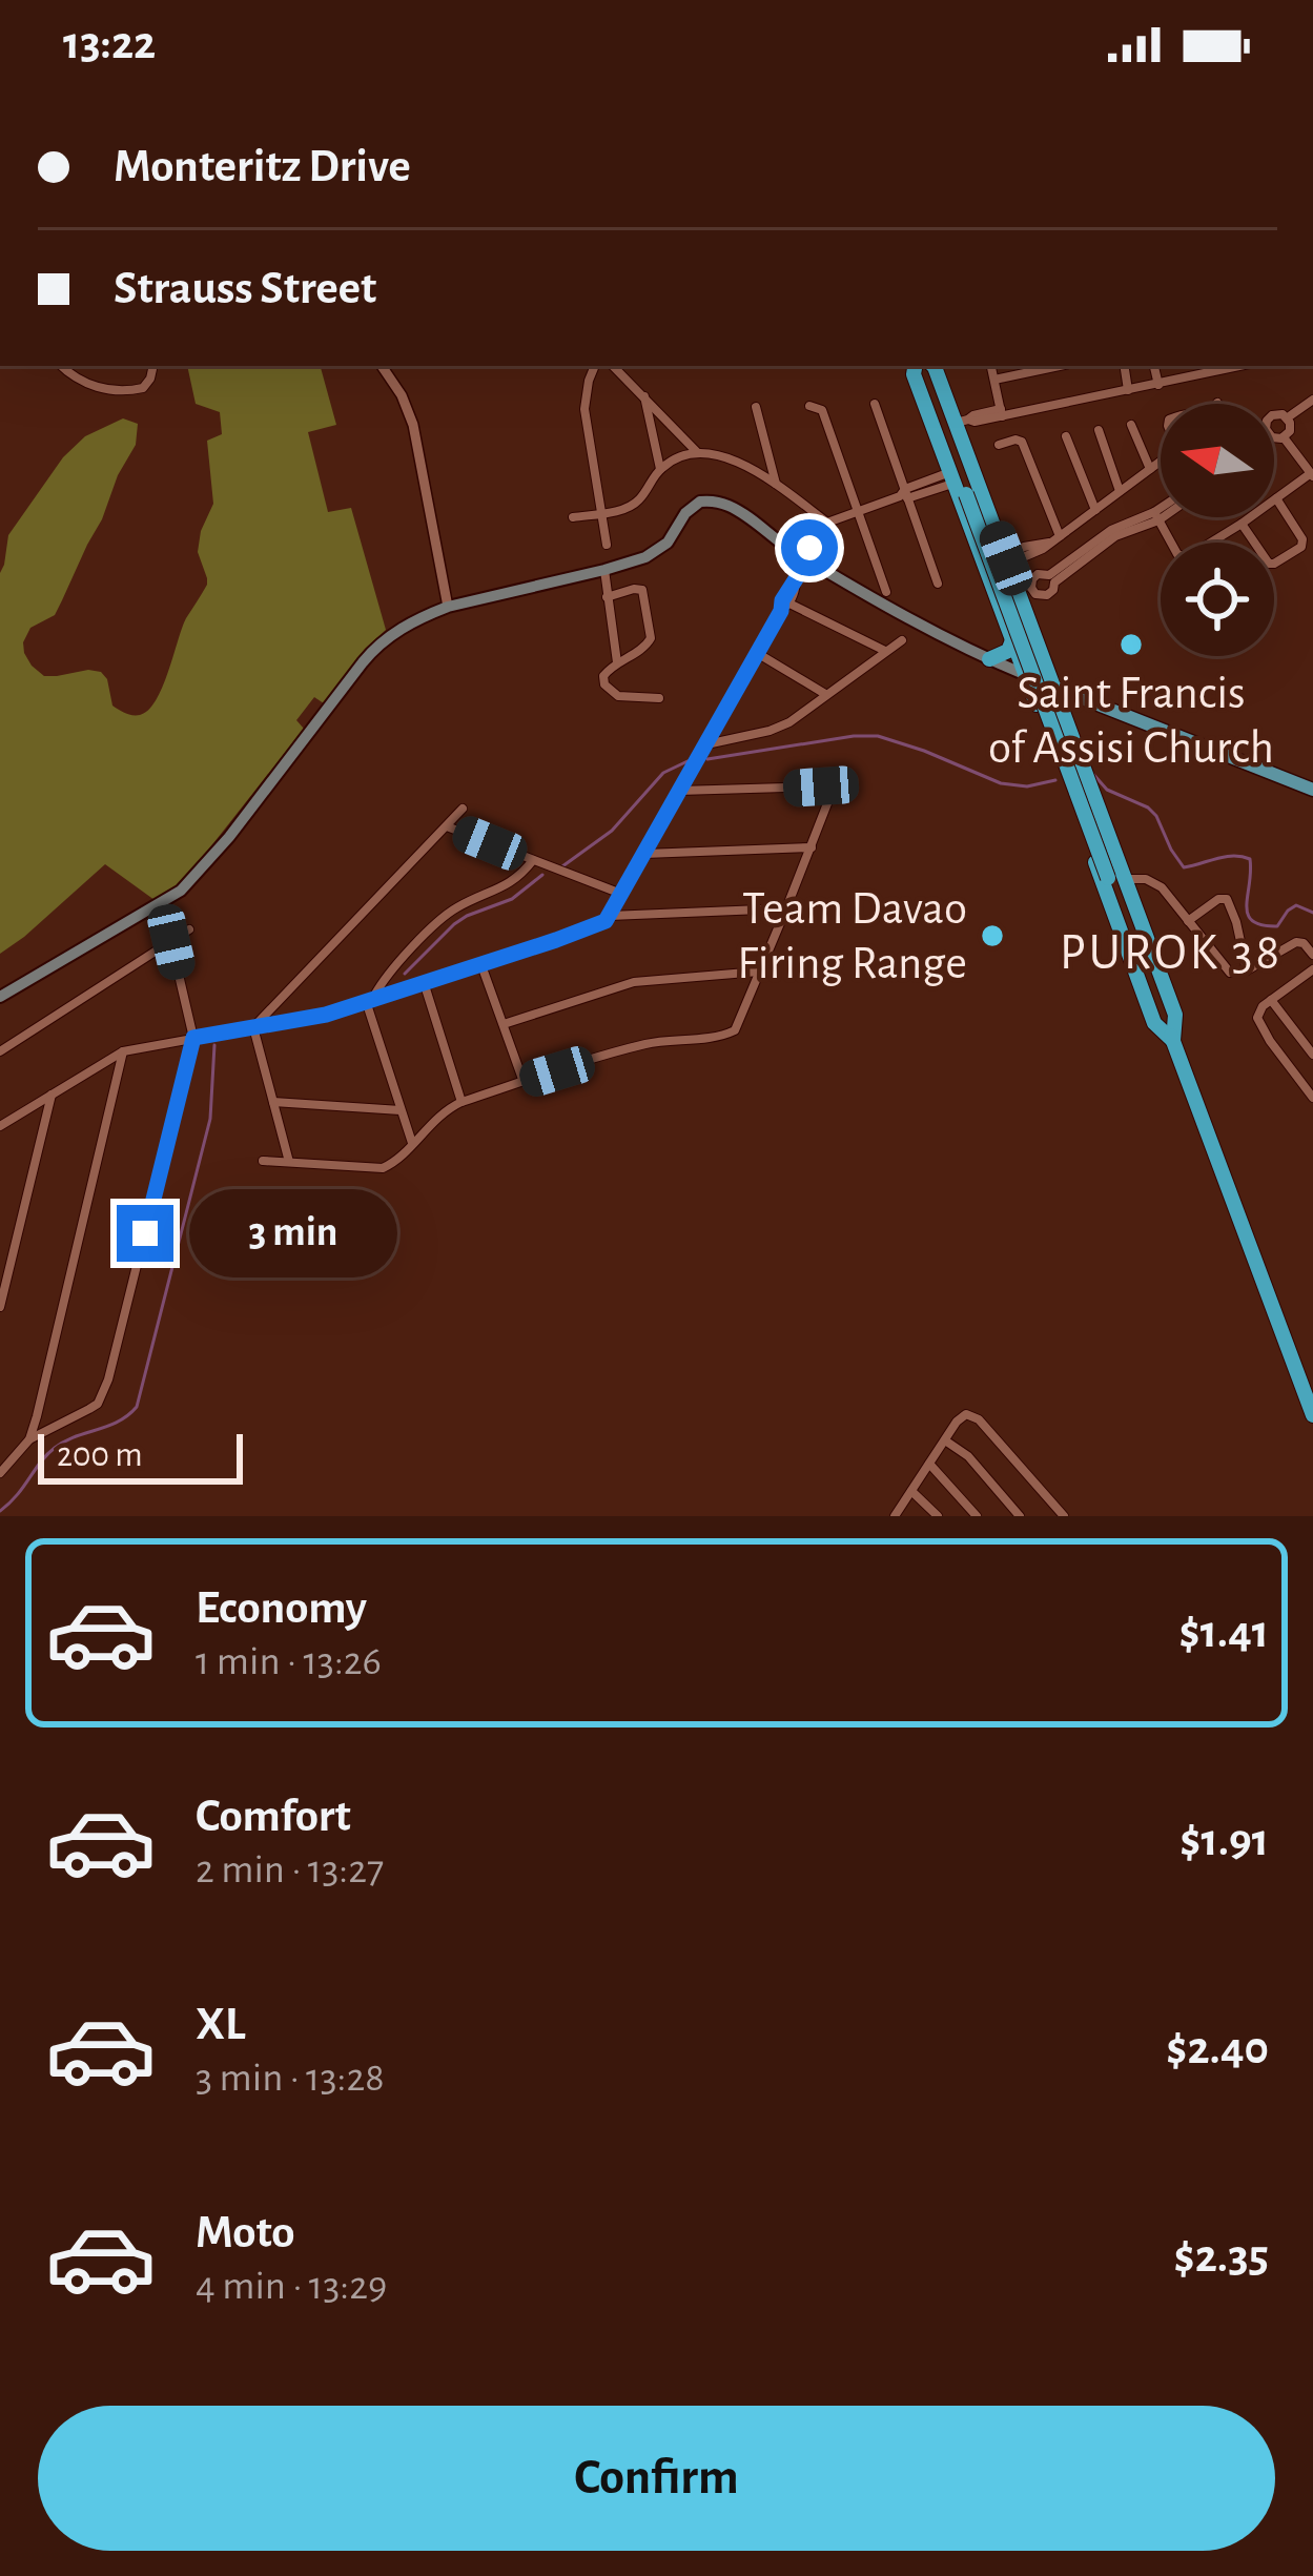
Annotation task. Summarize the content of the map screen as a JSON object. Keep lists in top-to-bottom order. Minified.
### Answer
{"districts":["PUROK 38"],"places":["Saint Francis of Assisi Church","Team Davao Firing Range"],"scale_bar":"200 m","north":"left","page":{"status":"13:22","banner":["Monteritz Drive","Strauss Street"],"bubble":"3 min","scale":"200 m","list":[{"name":"Economy","note":"1 min · 13:26","value":"$1.41"},{"name":"Comfort","note":"2 min · 13:27","value":"$1.91"},{"name":"XL","note":"3 min · 13:28","value":"$2.40"},{"name":"Moto","note":"4 min · 13:29","value":"$2.35"}],"buttons":"Confirm"}}
